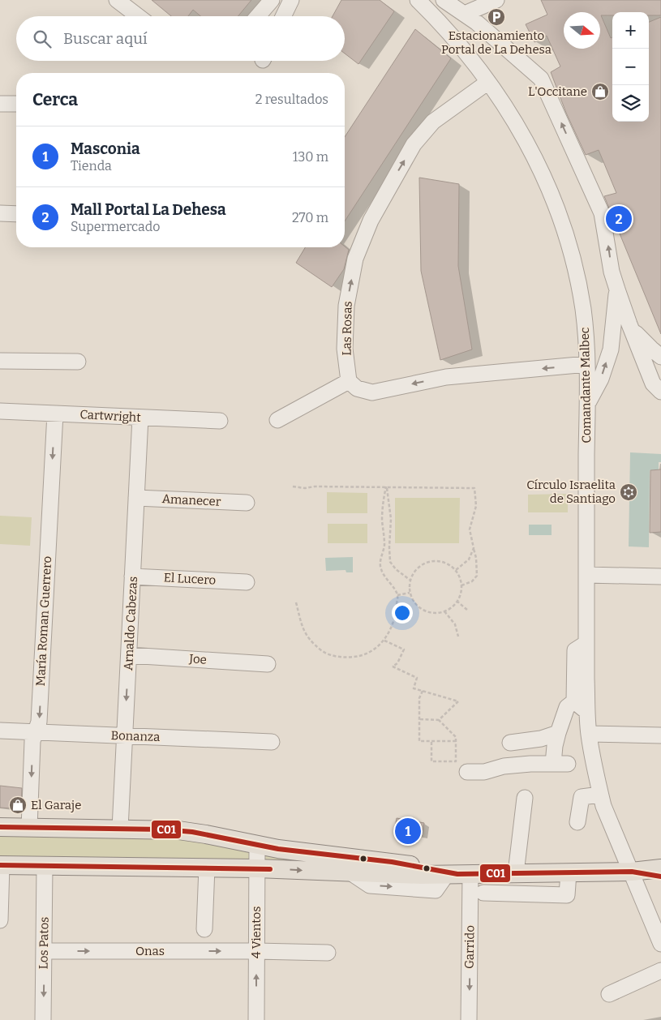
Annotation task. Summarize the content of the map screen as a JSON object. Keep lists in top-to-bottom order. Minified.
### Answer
{"streets":{"street":["Las Rosas","Comandante Malbec","Cartwright","Amanecer","El Lucero","María Roman Guerrero","Arnaldo Cabezas","Joe","Bonanza","4 Vientos","Los Patos","Garrido","Onas"]},"crossings":[["Las Rosas","Comandante Malbec"],["Cartwright","María Roman Guerrero"],["Cartwright","Arnaldo Cabezas"],["Amanecer","Arnaldo Cabezas"],["El Lucero","Arnaldo Cabezas"],["María Roman Guerrero","Bonanza"],["Arnaldo Cabezas","Joe"],["Arnaldo Cabezas","Bonanza"],["4 Vientos","Onas"],["Los Patos","Onas"]],"one_way":["Las Rosas","María Roman Guerrero","4 Vientos","Los Patos","Garrido","Onas"],"places":{"parking":["Estacionamiento Portal de La Dehesa"],"shop":["L'Occitane","El Garaje"],"synagogue":["Círculo Israelita de Santiago"]},"lines":["transit line C01"],"north":"right","page":{"map_buttons":["+","−"],"search":"Buscar aquí","heading":["Cerca","2 resultados"],"list":[{"mark":"1","name":"Masconia","note":"Tienda","value":"130 m"},{"mark":"2","name":"Mall Portal La Dehesa","note":"Supermercado","value":"270 m"}],"pins":["2","1"]}}
